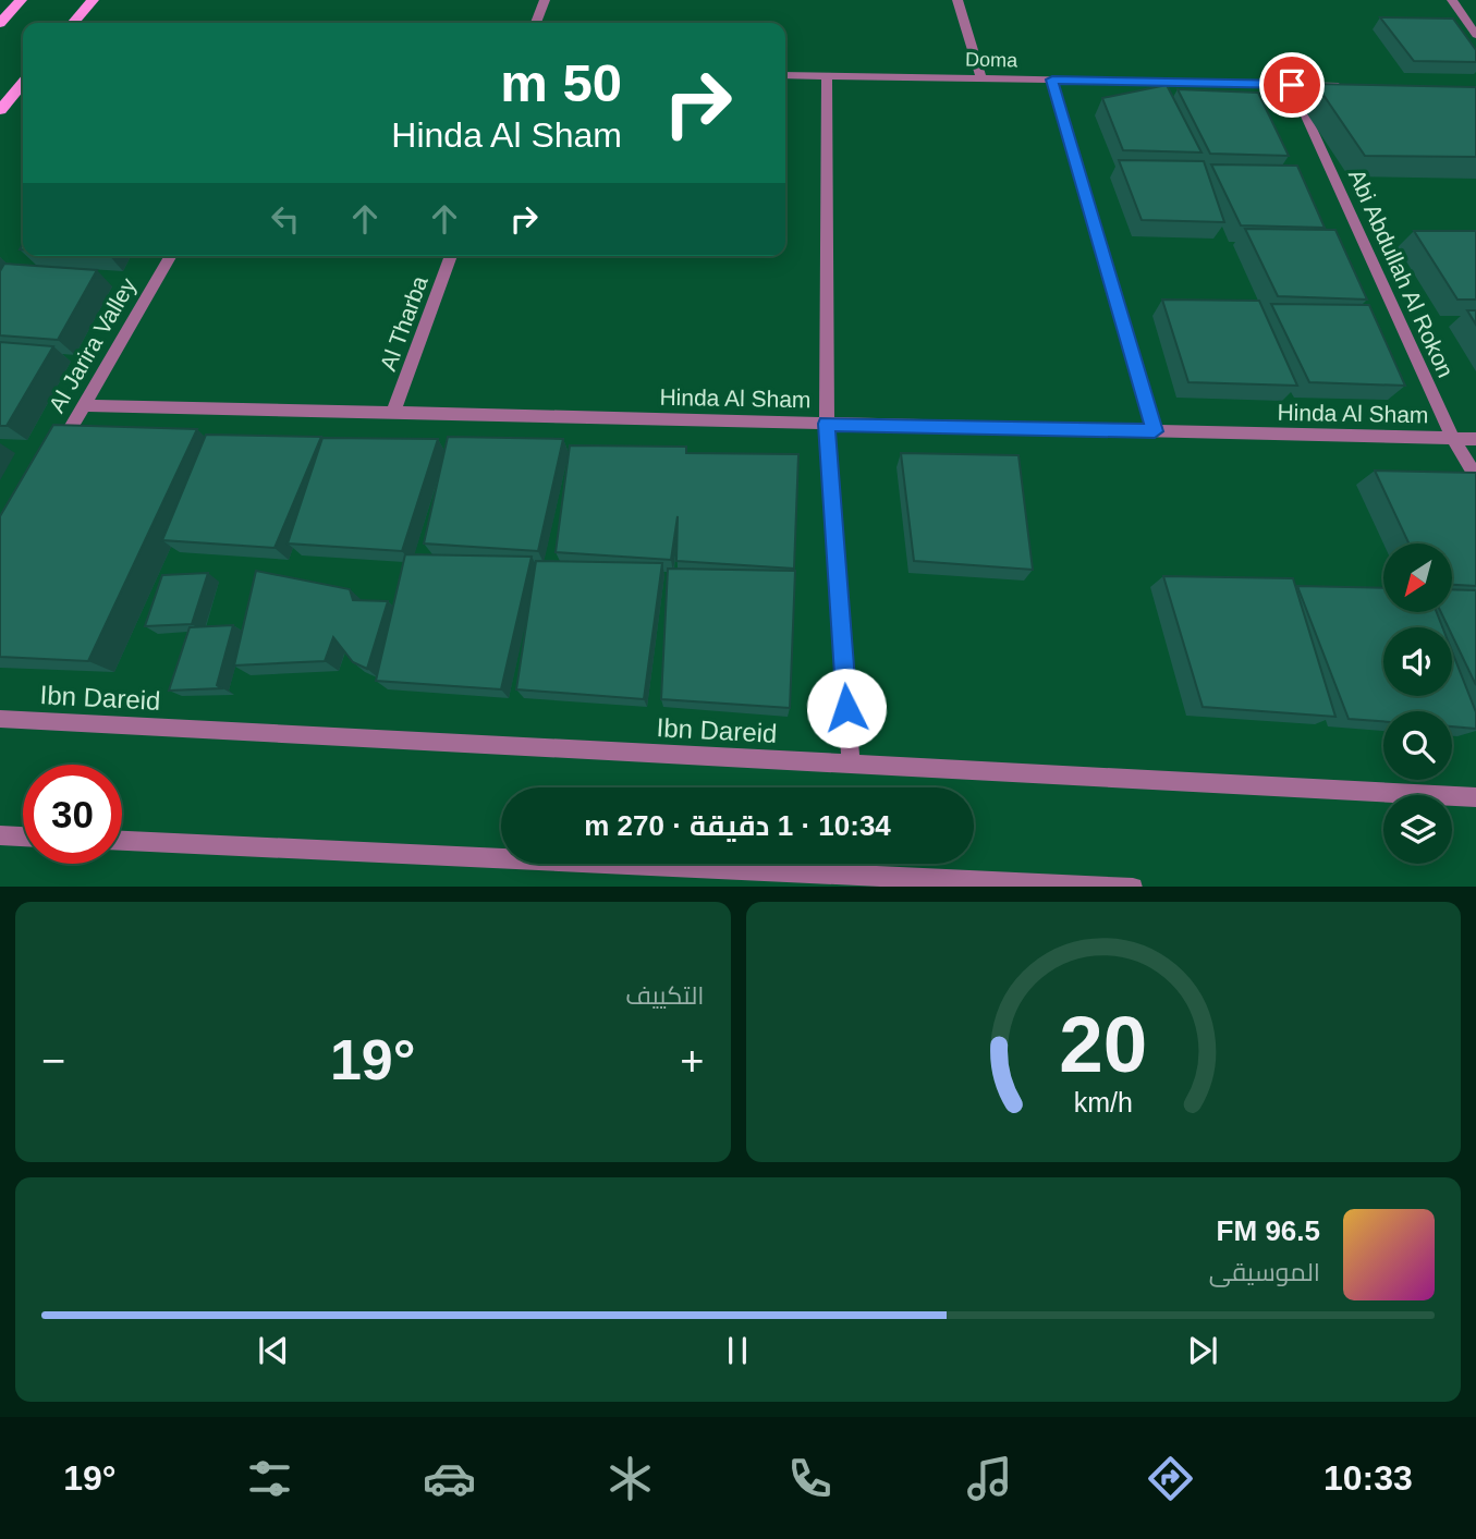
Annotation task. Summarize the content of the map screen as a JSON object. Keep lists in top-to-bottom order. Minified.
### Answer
{"streets":{"street":["Doma","Abi Abdullah Al Rokon","Al Tharba","Al Jarira Valley","Hinda Al Sham","Ibn Dareid"]},"crossings":[["Doma","Abi Abdullah Al Rokon"],["Abi Abdullah Al Rokon","Hinda Al Sham"],["Al Tharba","Hinda Al Sham"],["Al Jarira Valley","Hinda Al Sham"]],"north":"bottom left","page":{"turn":["50 m","Hinda Al Sham"],"limit":"30","trip":"10:34 · 1 دقيقة · 270 m","tile":"التكييف","heat":["−","19°","+"],"song":["96.5 FM","الموسيقى"],"tabs":["10:33","19°"],"gauge":["20","km/h"]}}
